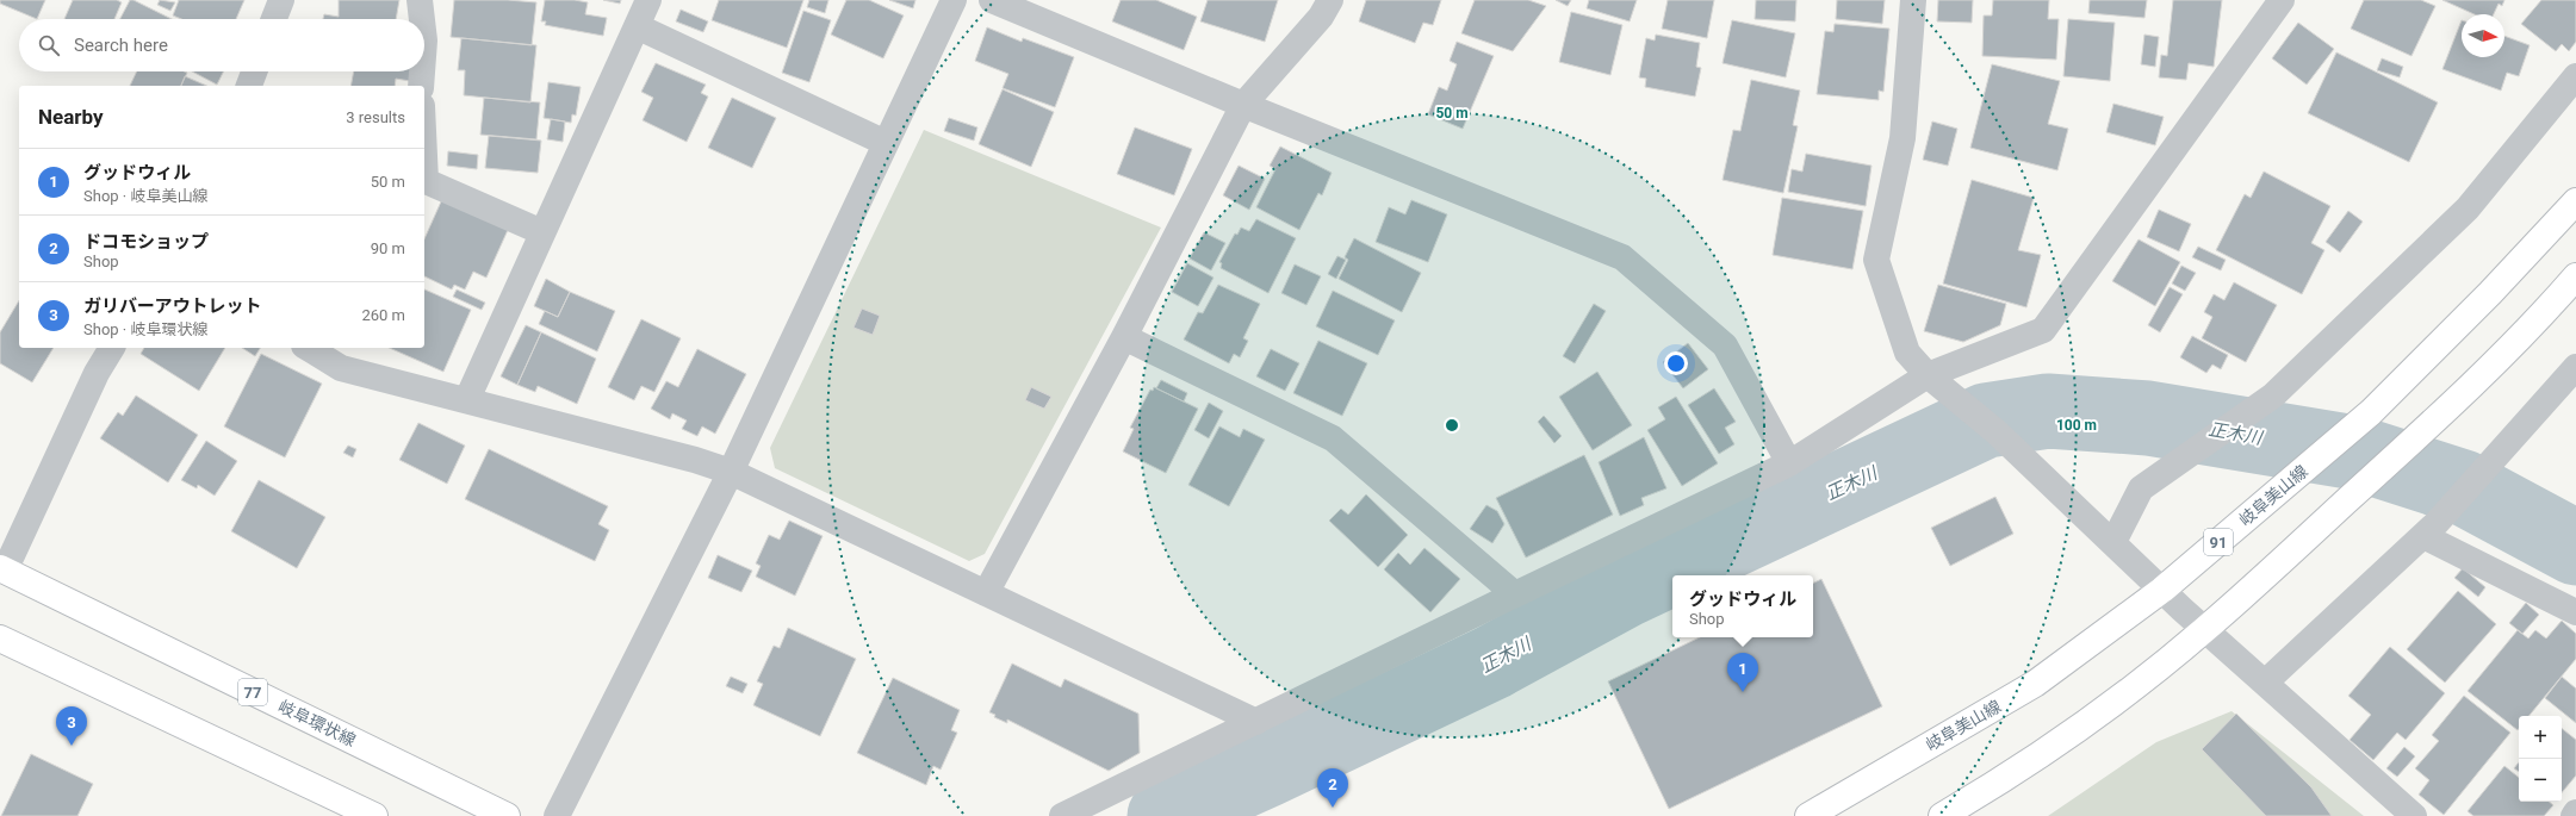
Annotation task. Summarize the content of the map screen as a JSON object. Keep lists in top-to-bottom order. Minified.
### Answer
{"streets":{"main road":["岐阜美山線","91","77","岐阜環状線"]},"water":["正木川"],"north":"right","page":{"search":"Search here","heading":["Nearby","3 results"],"list":[{"mark":"1","name":"グッドウィル","note":"Shop · 岐阜美山線","value":"50 m"},{"mark":"2","name":"ドコモショップ","note":"Shop","value":"90 m"},{"mark":"3","name":"ガリバーアウトレット","note":"Shop · 岐阜環状線","value":"260 m"}],"popup":["グッドウィル","Shop"],"pins":["1","3","2"],"map_buttons":["+","−"]},"rings":["50 m","100 m"]}
